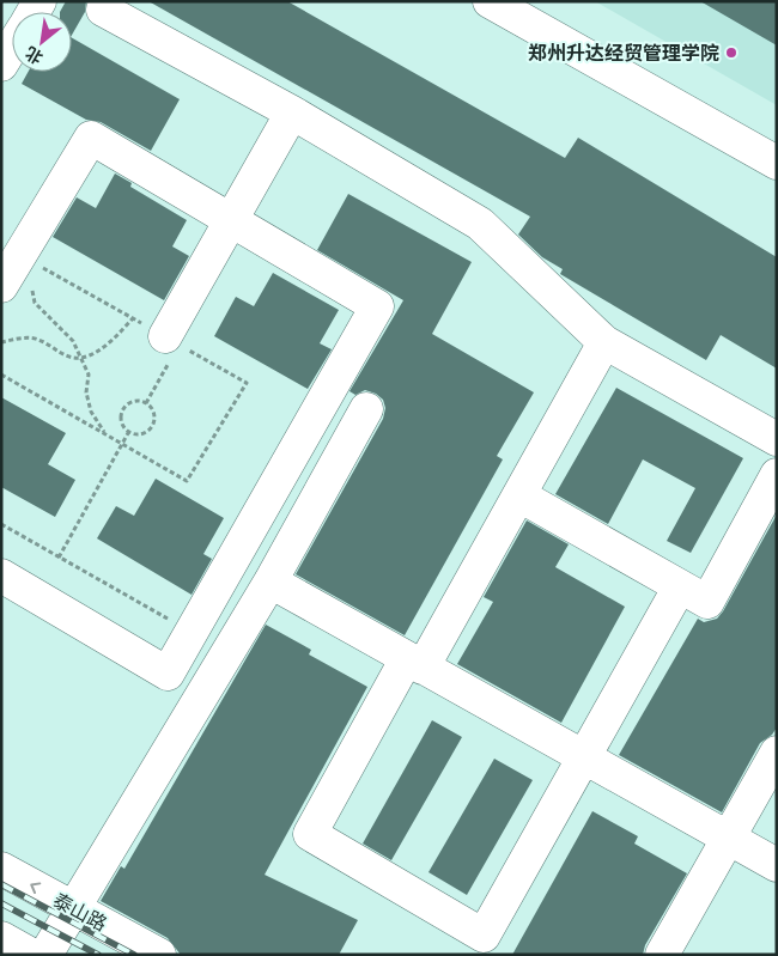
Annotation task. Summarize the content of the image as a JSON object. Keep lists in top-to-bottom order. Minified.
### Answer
{"streets":{"street":["泰山路"]},"places":["郑州升达经贸管理学院"],"north":"bottom left"}
